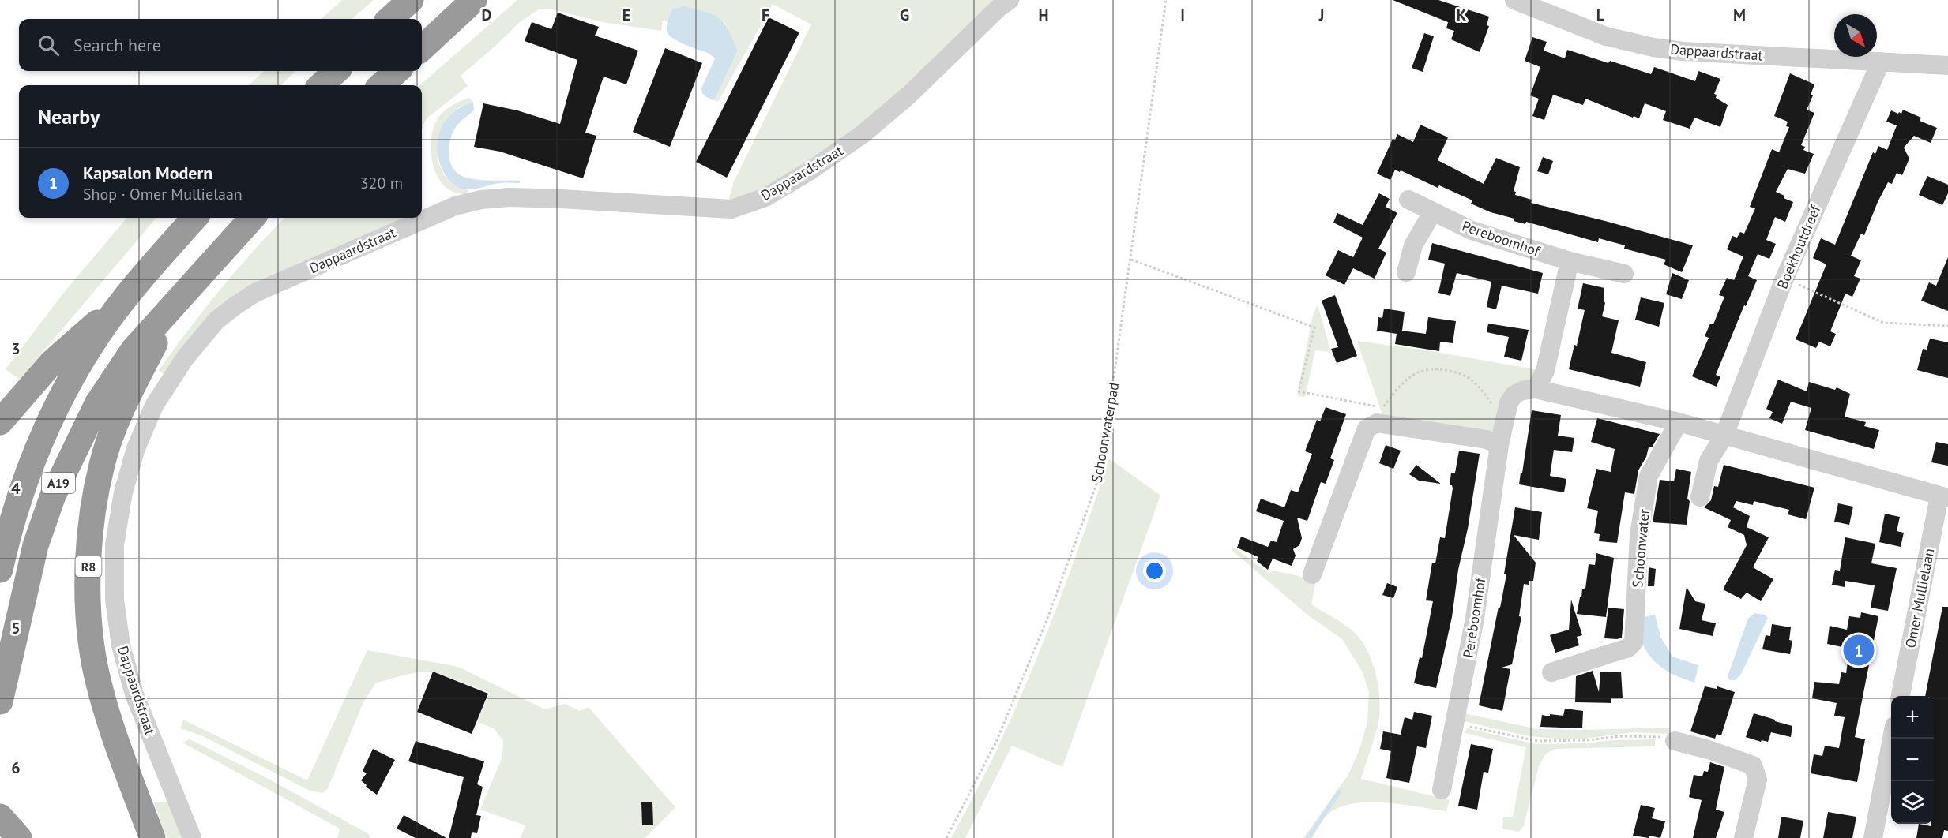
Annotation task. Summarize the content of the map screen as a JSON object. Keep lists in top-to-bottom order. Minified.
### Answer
{"streets":{"highway":["A19","R8"],"street":["Dappaardstraat","Pereboomhof","Boekhoutdreef","Schoonwater","Omer Mullielaan"],"path":["Schoonwaterpad"]},"crossings":[["Dappaardstraat","Boekhoutdreef"],["Pereboomhof","Schoonwater"],["A19","R8"]],"north":"bottom right","page":{"search":"Search here","heading":"Nearby","list":[{"mark":"1","name":"Kapsalon Modern","note":"Shop · Omer Mullielaan","value":"320 m"}],"pins":"1","map_buttons":["+","−"]},"grid":{"columns":["D","E","F","G","H","I","J","K","L","M"],"rows":["3","4","5","6"]}}
